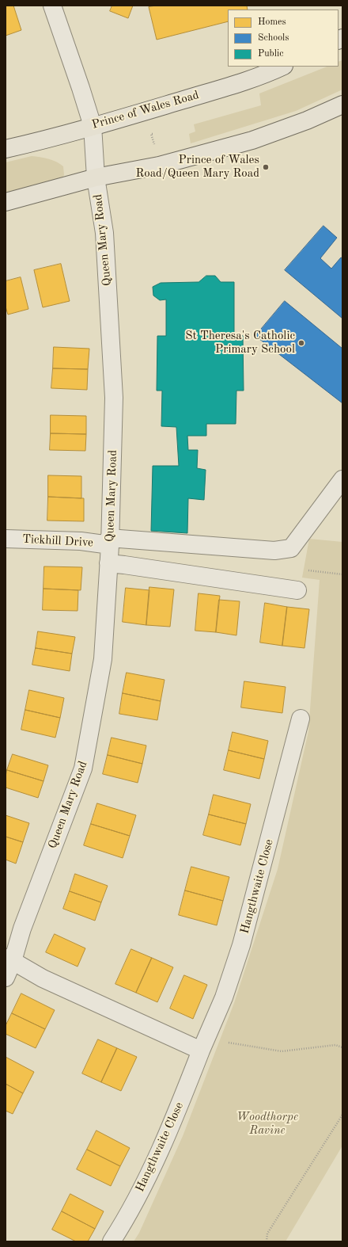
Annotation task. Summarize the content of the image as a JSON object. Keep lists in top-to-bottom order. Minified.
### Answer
{"streets":{"highway":["Prince of Wales Road"],"street":["Queen Mary Road","Tickhill Drive","Hangthwaite Close"]},"crossings":[["Prince of Wales Road","Queen Mary Road"],["Queen Mary Road","Tickhill Drive"]],"parks":["Woodthorpe Ravine"],"places":["Prince of Wales Road/Queen Mary Road","St Theresa's Catholic Primary School"],"legend":["Homes","Schools","Public"]}
